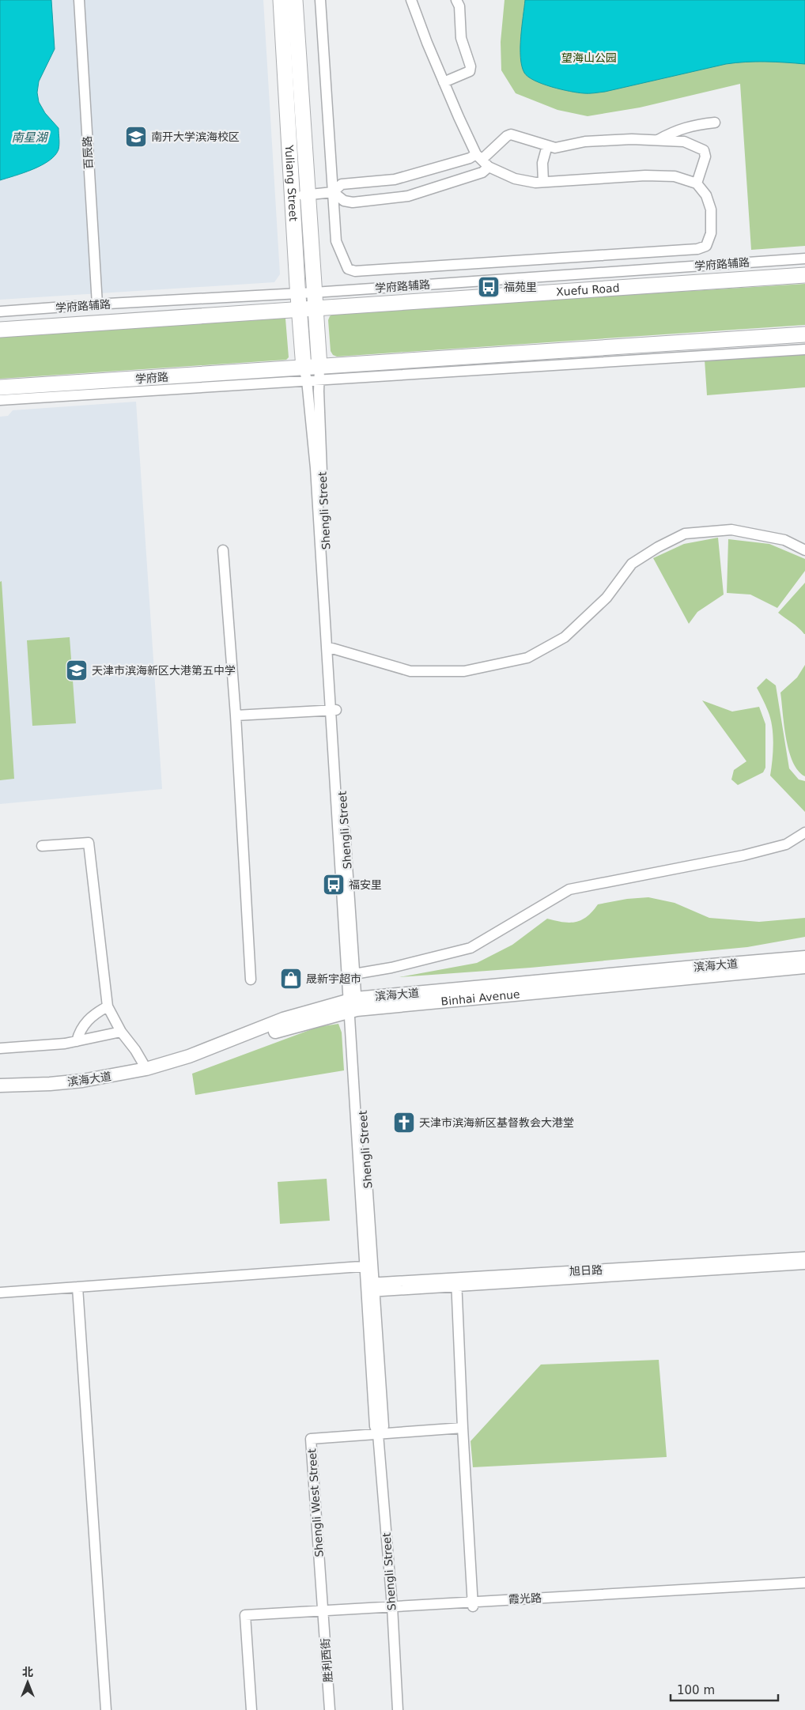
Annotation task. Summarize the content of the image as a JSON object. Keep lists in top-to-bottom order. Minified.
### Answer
{"streets":{"highway":["Yuliang Street","Xuefu Road","学府路"],"main road":["滨海大道","Binhai Avenue"],"street":["百辰路","学府路辅路","Shengli Street","旭日路","Shengli West Street","霞光路","胜利西街"]},"crossings":[["百辰路","学府路辅路"],["Yuliang Street","学府路辅路"],["Yuliang Street","Xuefu Road"],["Yuliang Street","学府路"],["Yuliang Street","Shengli Street"],["学府路","Shengli Street"],["Shengli Street","滨海大道"],["Shengli Street","Binhai Avenue"],["Shengli Street","旭日路"],["Shengli Street","Shengli West Street"],["Shengli Street","霞光路"],["滨海大道","Binhai Avenue"],["Shengli West Street","霞光路"],["Shengli West Street","胜利西街"],["霞光路","胜利西街"]],"water":["南星湖"],"parks":["望海山公园"],"places":{"school or university":["南开大学滨海校区","天津市滨海新区大港第五中学"],"bus stop":["福苑里","福安里"],"shop":["晟新宇超市"],"church":["天津市滨海新区基督教会大港堂"]},"scale_bar":"100 m","north":"top"}
